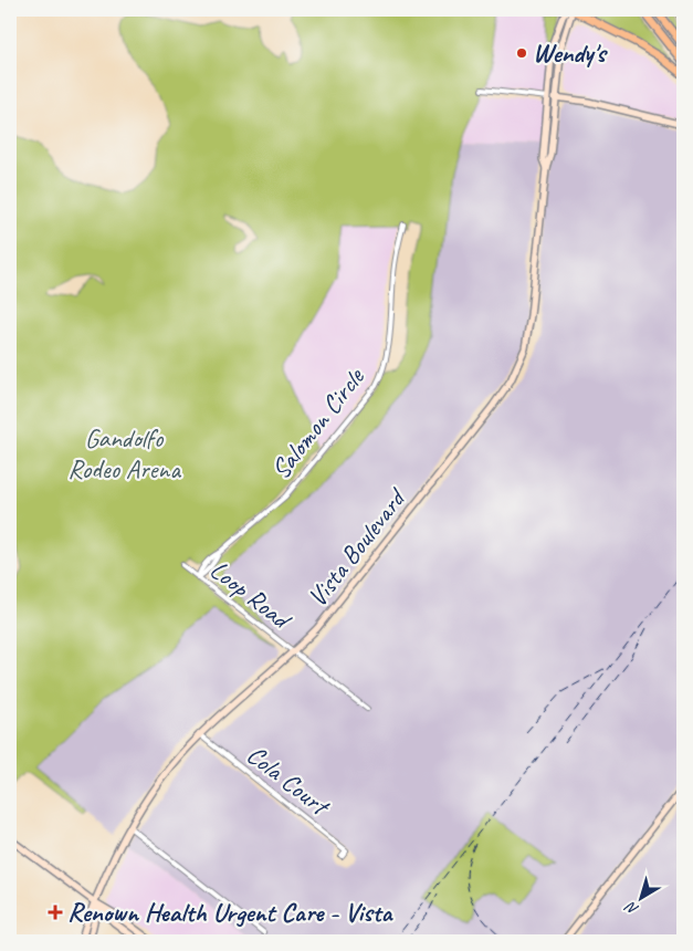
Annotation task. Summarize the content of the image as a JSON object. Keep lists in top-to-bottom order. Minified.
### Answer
{"streets":{"main road":["Vista Boulevard"],"street":["Salomon Circle","Loop Road","Cola Court"]},"crossings":[["Salomon Circle","Loop Road"],["Vista Boulevard","Loop Road"],["Vista Boulevard","Cola Court"]],"parks":["Gandolfo Rodeo Arena"],"places":{"other":["Wendy's"],"health":["Renown Health Urgent Care - Vista"]},"north":"bottom left"}
